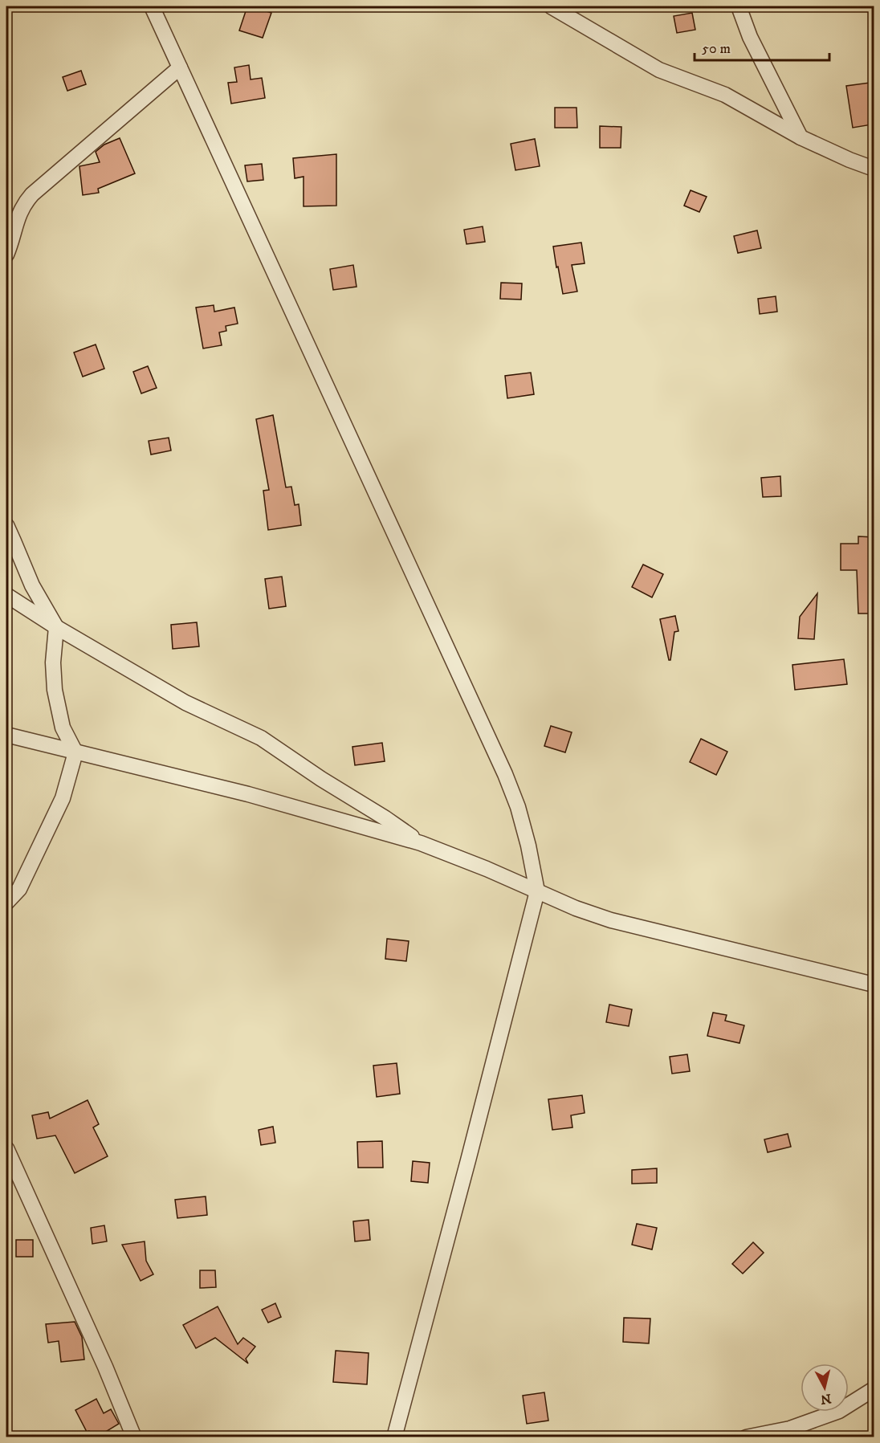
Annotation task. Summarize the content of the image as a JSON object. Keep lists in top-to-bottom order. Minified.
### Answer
{"scale_bar":"50 m","north":"bottom"}
